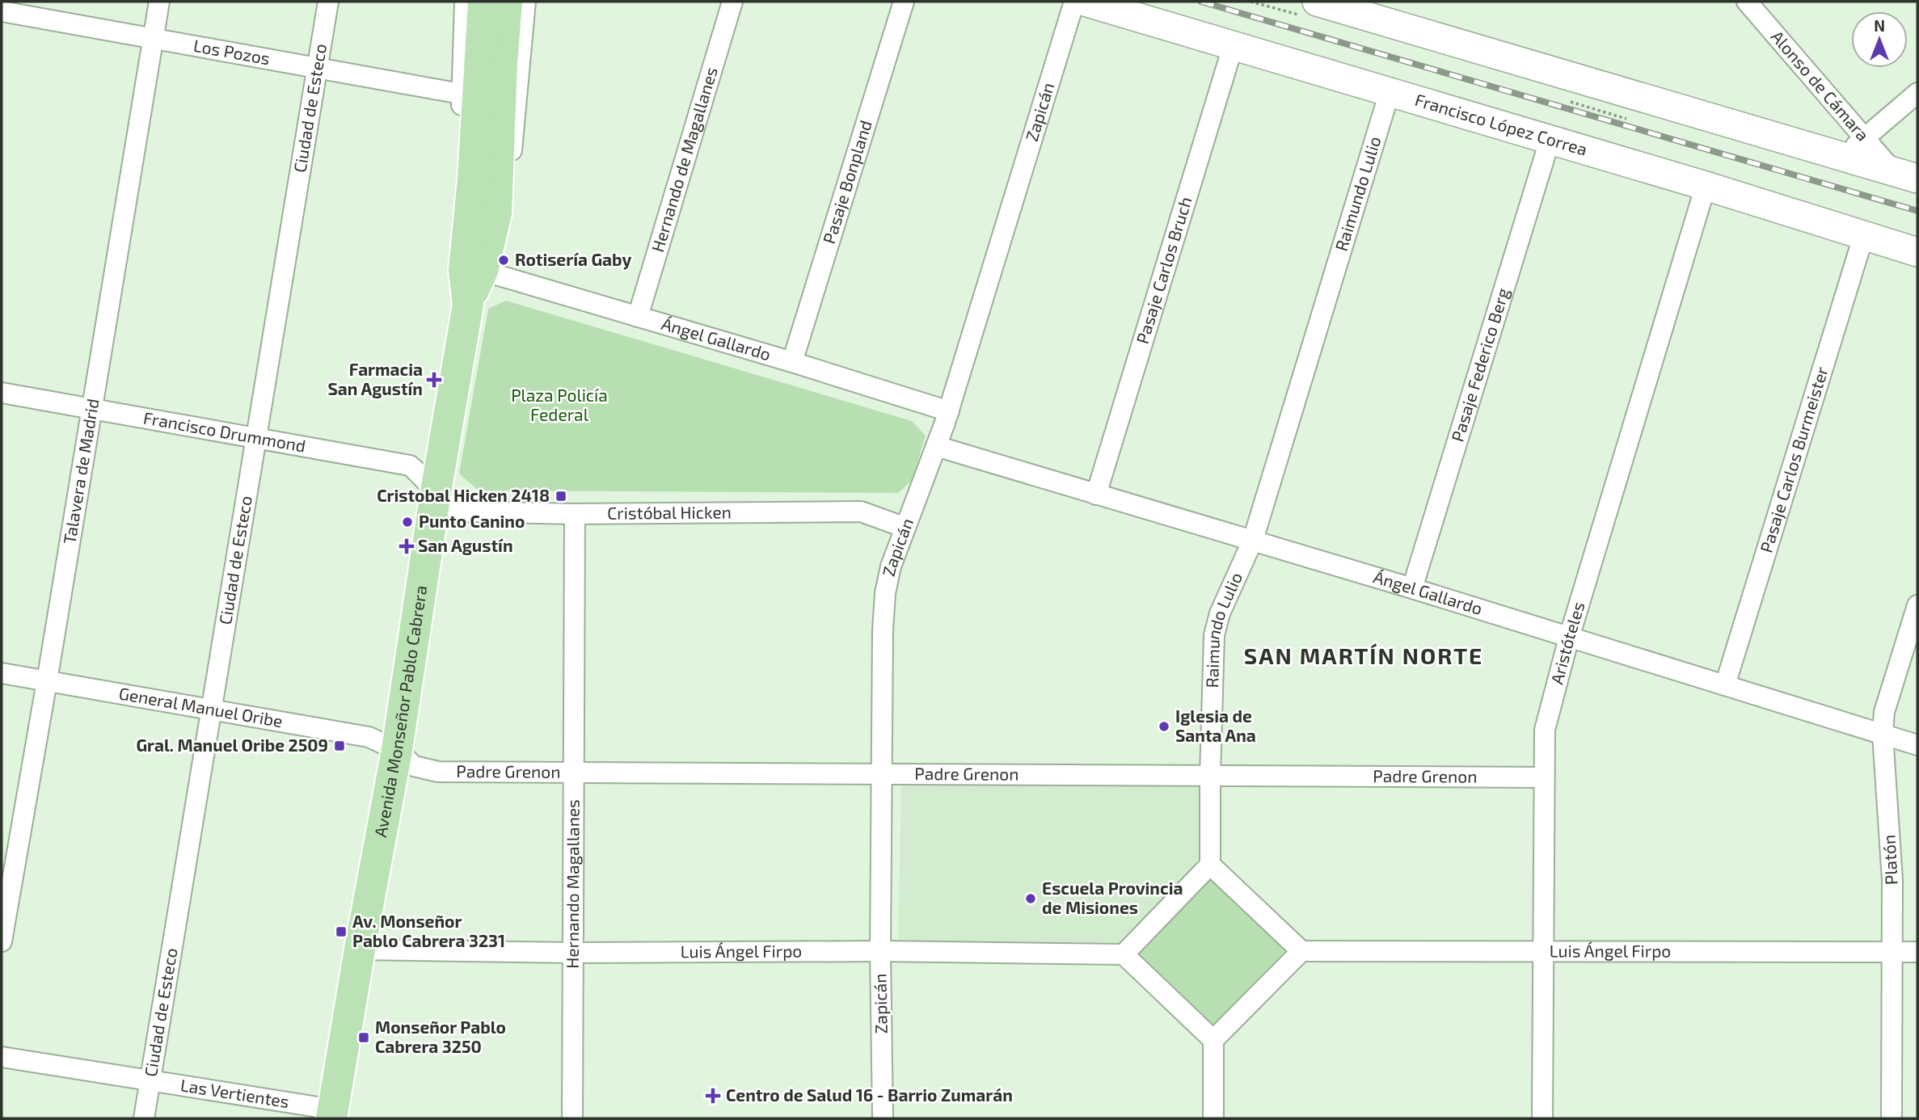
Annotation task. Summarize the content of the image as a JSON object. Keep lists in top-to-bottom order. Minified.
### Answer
{"streets":{"main road":["Francisco López Correa","Avenida Monseñor Pablo Cabrera"],"street":["Los Pozos","Alonso de Cámara","Ciudad de Esteco","Zapicán","Hernando de Magallanes","Pasaje Bonpland","Raimundo Lulio","Pasaje Carlos Bruch","Ángel Gallardo","Pasaje Federico Berg","Francisco Drummond","Pasaje Carlos Burmeister","Talavera de Madrid","Cristóbal Hicken","Aristóteles","General Manuel Oribe","Padre Grenon","Platón","Hernando Magallanes","Luis Ángel Firpo","Las Vertientes"]},"crossings":[["Los Pozos","Ciudad de Esteco"],["Los Pozos","Talavera de Madrid"],["Los Pozos","Avenida Monseñor Pablo Cabrera"],["Ciudad de Esteco","Francisco Drummond"],["Ciudad de Esteco","General Manuel Oribe"],["Ciudad de Esteco","Las Vertientes"],["Zapicán","Ángel Gallardo"],["Zapicán","Cristóbal Hicken"],["Zapicán","Padre Grenon"],["Zapicán","Luis Ángel Firpo"],["Francisco López Correa","Raimundo Lulio"],["Francisco López Correa","Pasaje Carlos Bruch"],["Francisco López Correa","Pasaje Federico Berg"],["Francisco López Correa","Pasaje Carlos Burmeister"],["Francisco López Correa","Aristóteles"],["Hernando de Magallanes","Ángel Gallardo"],["Pasaje Bonpland","Ángel Gallardo"],["Raimundo Lulio","Ángel Gallardo"],["Raimundo Lulio","Padre Grenon"],["Pasaje Carlos Bruch","Ángel Gallardo"],["Ángel Gallardo","Pasaje Federico Berg"],["Ángel Gallardo","Pasaje Carlos Burmeister"],["Ángel Gallardo","Aristóteles"],["Ángel Gallardo","Avenida Monseñor Pablo Cabrera"],["Ángel Gallardo","Platón"],["Francisco Drummond","Talavera de Madrid"],["Francisco Drummond","Cristóbal Hicken"],["Francisco Drummond","Avenida Monseñor Pablo Cabrera"],["Talavera de Madrid","General Manuel Oribe"],["Cristóbal Hicken","Avenida Monseñor Pablo Cabrera"],["Cristóbal Hicken","Hernando Magallanes"],["Aristóteles","Padre Grenon"],["Aristóteles","Luis Ángel Firpo"],["General Manuel Oribe","Avenida Monseñor Pablo Cabrera"],["General Manuel Oribe","Padre Grenon"],["Avenida Monseñor Pablo Cabrera","Padre Grenon"],["Avenida Monseñor Pablo Cabrera","Luis Ángel Firpo"],["Avenida Monseñor Pablo Cabrera","Las Vertientes"],["Padre Grenon","Hernando Magallanes"],["Platón","Luis Ángel Firpo"],["Hernando Magallanes","Luis Ángel Firpo"]],"districts":["SAN MARTÍN NORTE"],"parks":["Plaza Policía Federal"],"places":{"other":["Rotisería Gaby","Punto Canino","Iglesia de Santa Ana","Escuela Provincia de Misiones"],"health":["Farmacia San Agustín","San Agustín","Centro de Salud 16 - Barrio Zumarán"],"transit":["Cristobal Hicken 2418","Gral. Manuel Oribe 2509","Av. Monseñor Pablo Cabrera 3231","Monseñor Pablo Cabrera 3250"]},"north":"top"}
